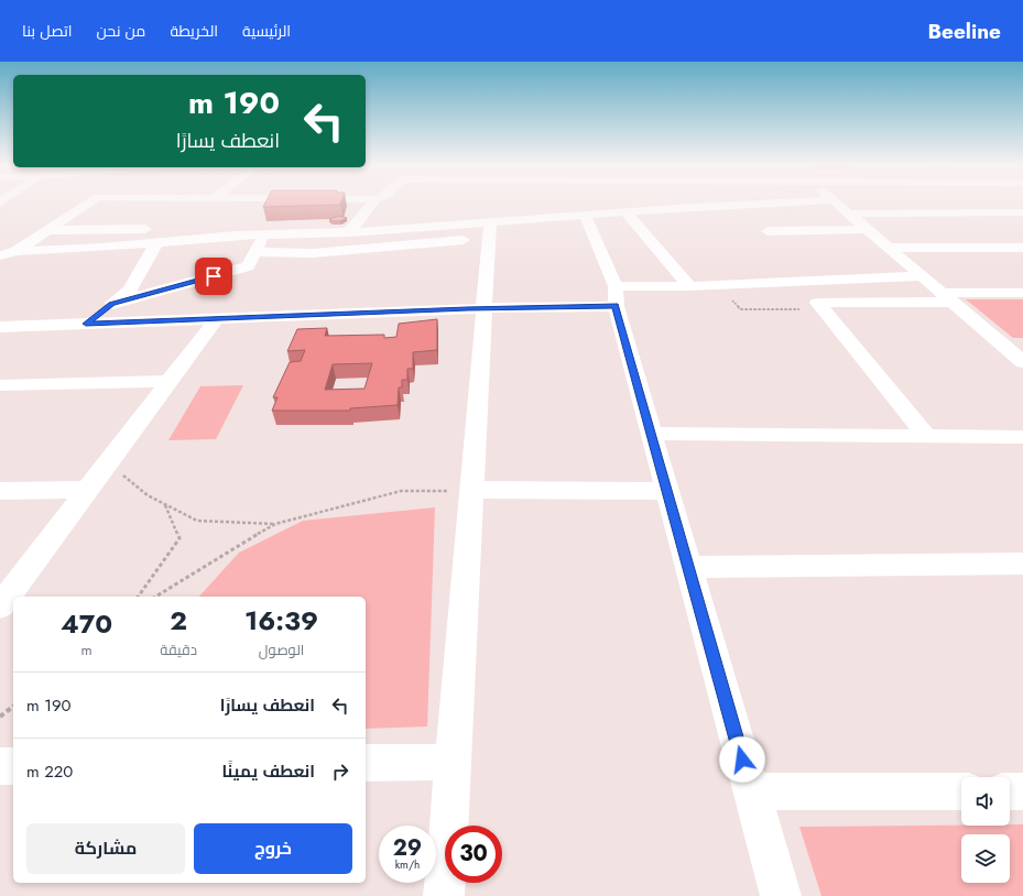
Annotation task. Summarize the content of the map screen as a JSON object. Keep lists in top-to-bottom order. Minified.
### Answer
{"page":{"header":"Beeline","nav":["الرئيسية","الخريطة","من نحن","اتصل بنا"],"turn":["190 m","انعطف يسارًا"],"eta":["16:39","الوصول","2","دقيقة","470","m"],"list":[{"name":"انعطف يسارًا","value":"190 m"},{"name":"انعطف يمينًا","value":"220 m"}],"buttons":["خروج","مشاركة"],"speed":"29 km/h","limit":"30"}}
